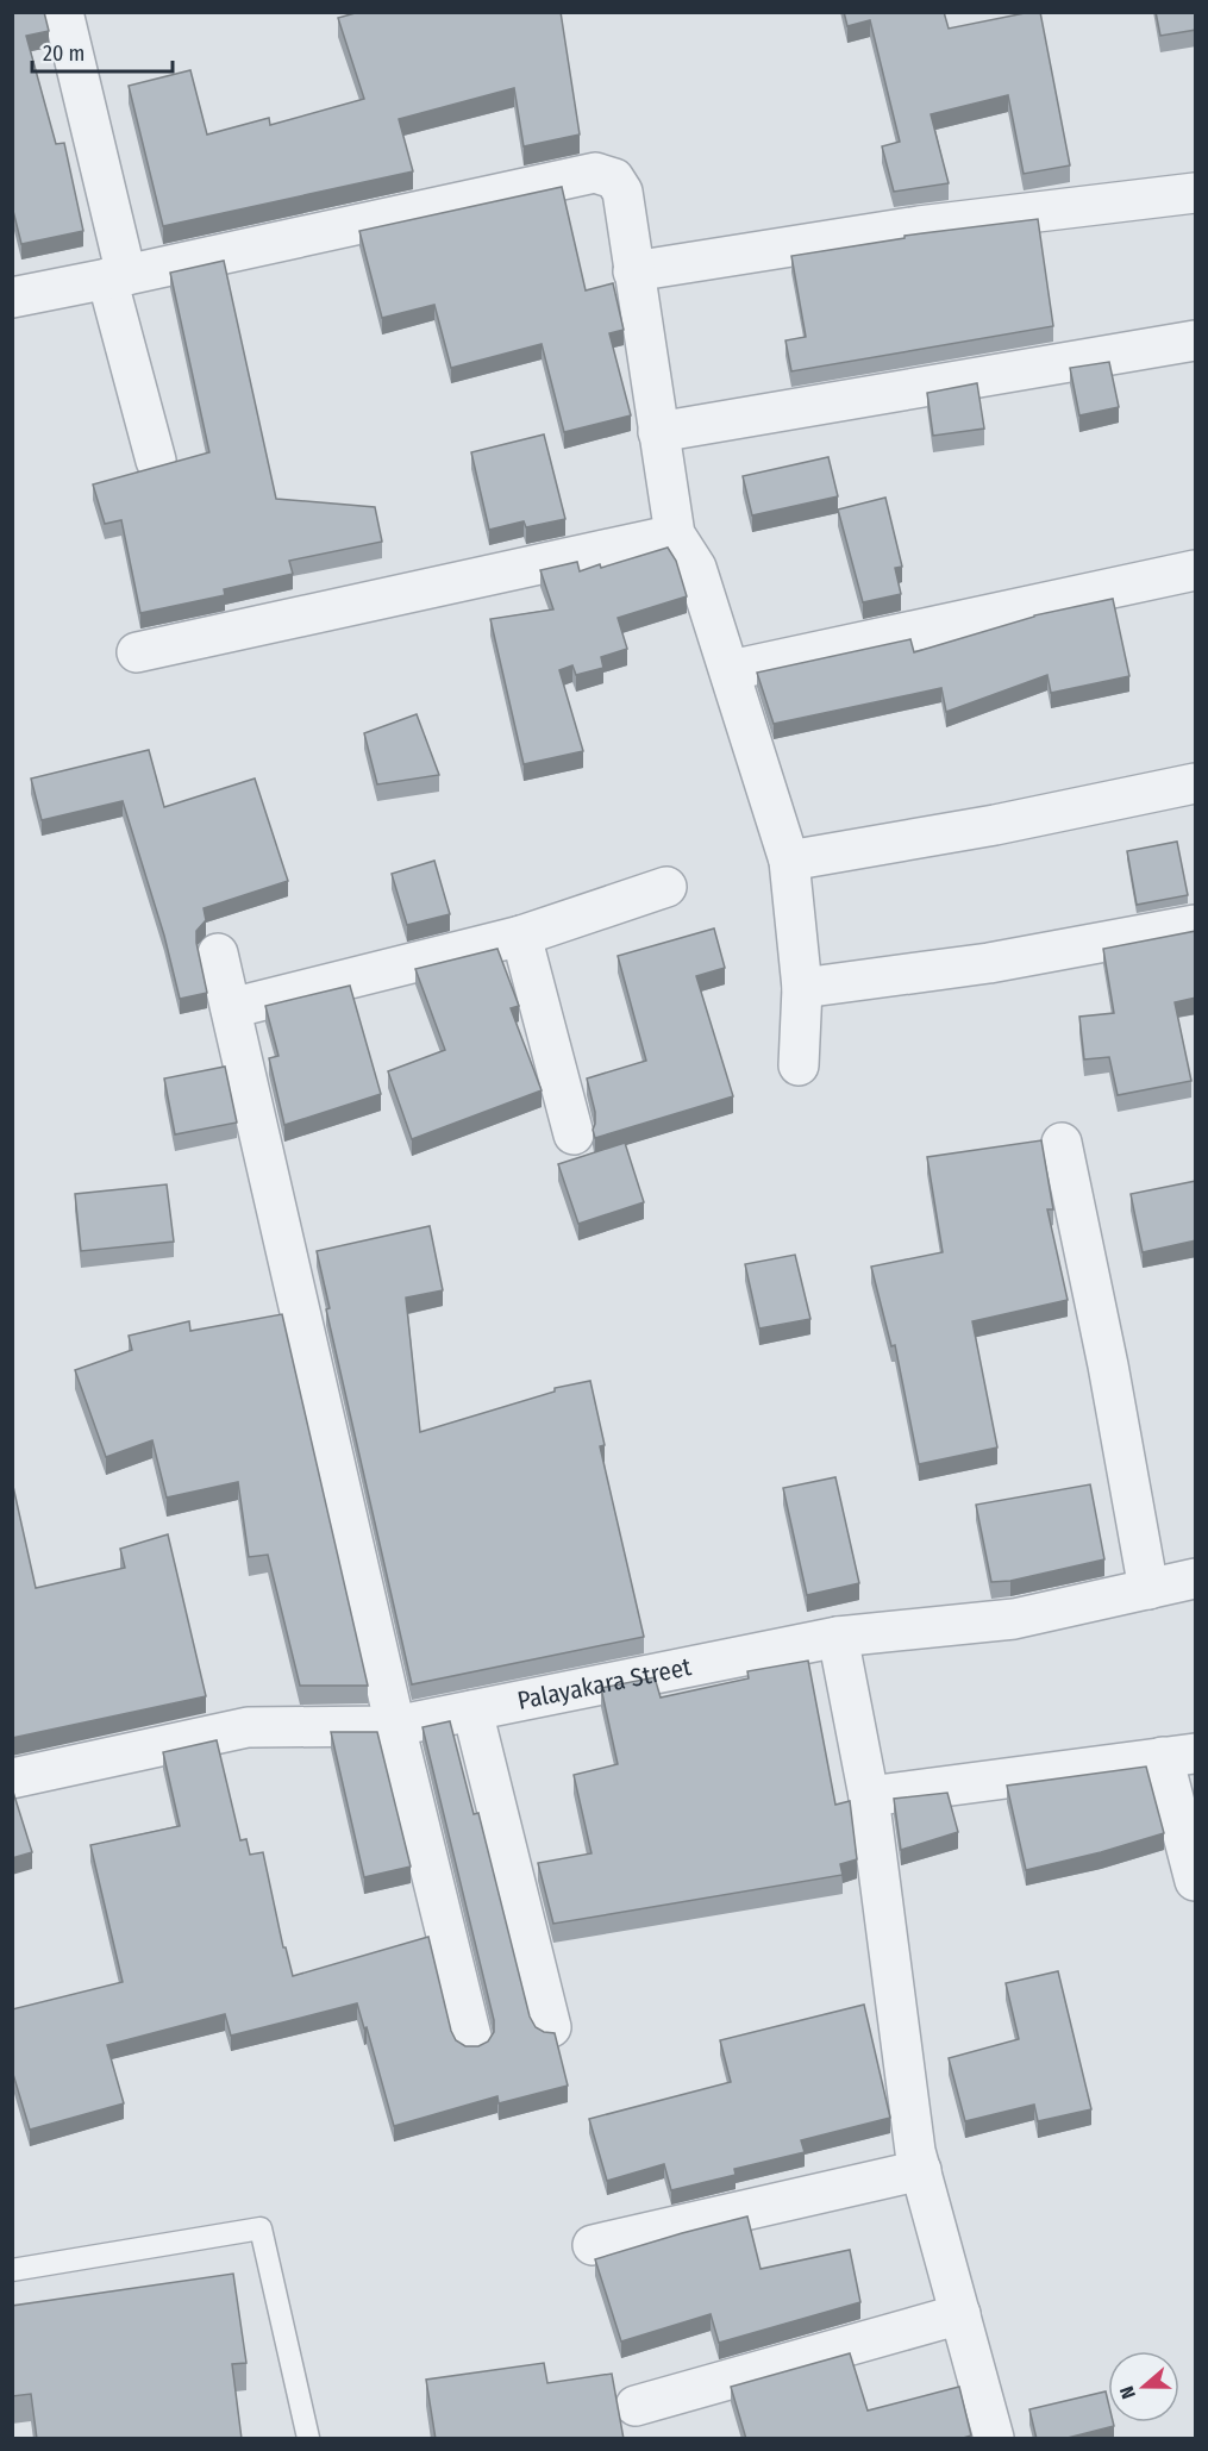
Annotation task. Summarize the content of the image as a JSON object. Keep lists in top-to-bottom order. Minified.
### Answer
{"streets":{"street":["Palayakara Street"]},"scale_bar":"20 m","north":"left"}
